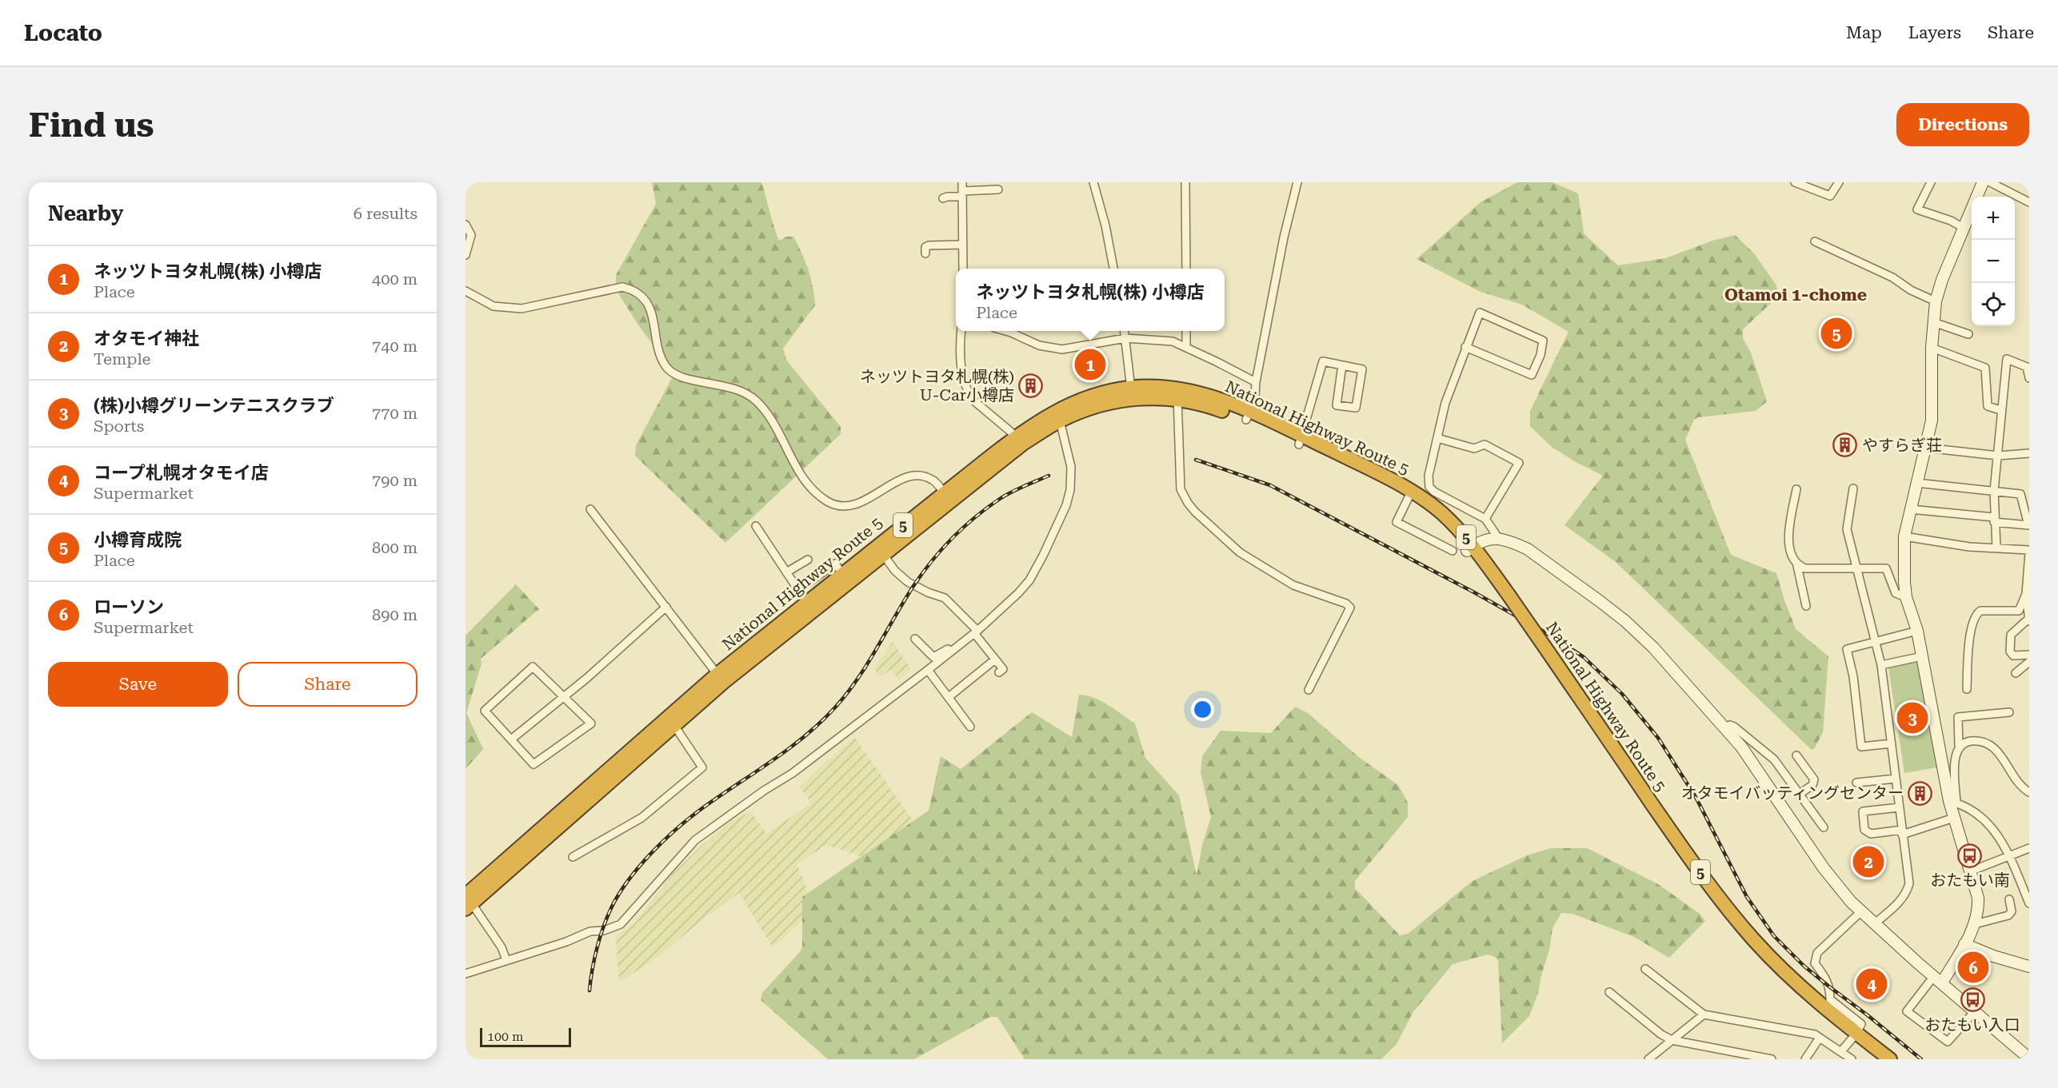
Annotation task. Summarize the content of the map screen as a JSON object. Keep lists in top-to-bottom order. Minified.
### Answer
{"streets":{"highway":["National Highway Route 5","5"]},"districts":["Otamoi 1-chome"],"places":{"building":["ネッツトヨタ札幌(株) U-Car小樽店","やすらぎ荘","オタモイバッティングセンター"],"bus stop":["おたもい南","おたもい入口"]},"scale_bar":"100 m","page":{"header":"Locato","nav":["Map","Layers","Share"],"buttons":["Directions",["Save","Share"]],"title":"Find us","heading":["Nearby","6 results"],"map_buttons":["+","−"],"list":[{"mark":"1","name":"ネッツトヨタ札幌(株) 小樽店","note":"Place","value":"400 m"},{"mark":"2","name":"オタモイ神社","note":"Temple","value":"740 m"},{"mark":"3","name":"(株)小樽グリーンテニスクラブ","note":"Sports","value":"770 m"},{"mark":"4","name":"コープ札幌オタモイ店","note":"Supermarket","value":"790 m"},{"mark":"5","name":"小樽育成院","note":"Place","value":"800 m"},{"mark":"6","name":"ローソン","note":"Supermarket","value":"890 m"}],"popup":["ネッツトヨタ札幌(株) 小樽店","Place"],"pins":["5","1","3","2","6","4"],"scale":"100 m"}}
